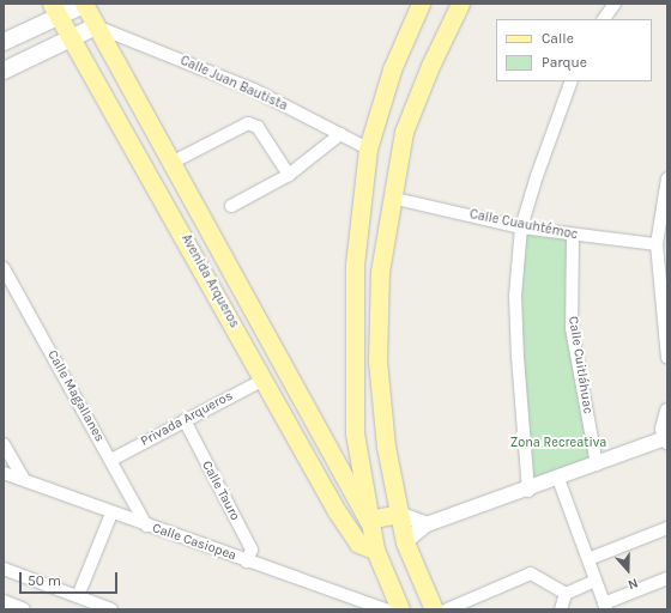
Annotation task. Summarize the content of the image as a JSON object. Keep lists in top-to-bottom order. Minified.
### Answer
{"streets":{"main road":["Avenida Arqueros"],"street":["Calle Juan Bautista","Calle Cuauhtémoc","Calle Cuitláhuac","Calle Magallanes","Privada Arqueros","Calle Tauro","Calle Casiopea"]},"crossings":[["Calle Juan Bautista","Avenida Arqueros"],["Calle Cuauhtémoc","Calle Cuitláhuac"],["Avenida Arqueros","Privada Arqueros"],["Calle Magallanes","Privada Arqueros"],["Calle Magallanes","Calle Casiopea"],["Privada Arqueros","Calle Tauro"],["Calle Tauro","Calle Casiopea"]],"parks":["Zona Recreativa"],"legend":["Calle","Parque"],"scale_bar":"50 m","north":"bottom"}
